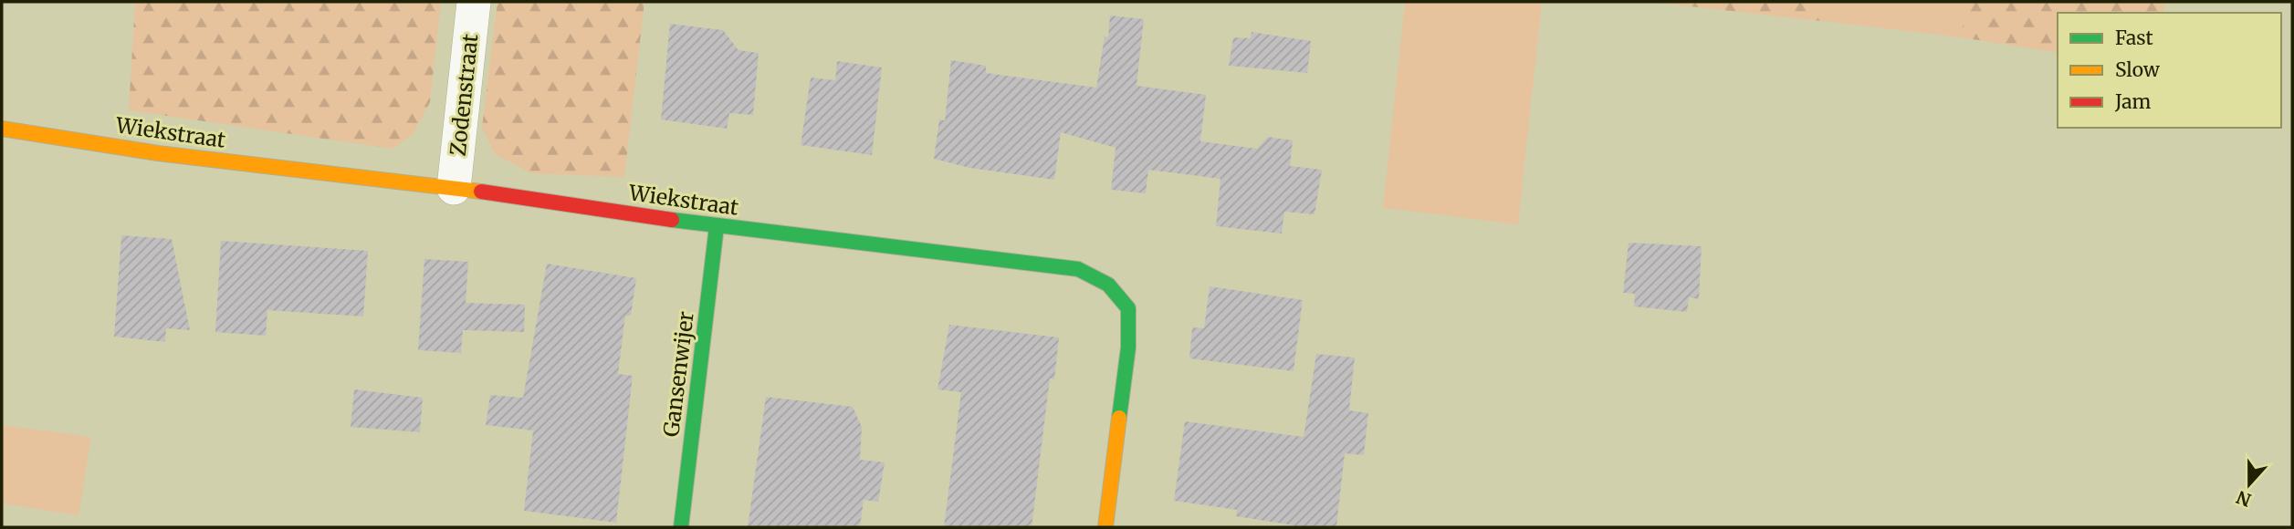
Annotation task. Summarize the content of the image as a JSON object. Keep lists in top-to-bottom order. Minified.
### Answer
{"streets":{"street":["Zodenstraat","Wiekstraat","Gansenwijer"]},"crossings":[["Zodenstraat","Wiekstraat"],["Wiekstraat","Gansenwijer"]],"legend":["Fast","Slow","Jam"],"north":"bottom"}
